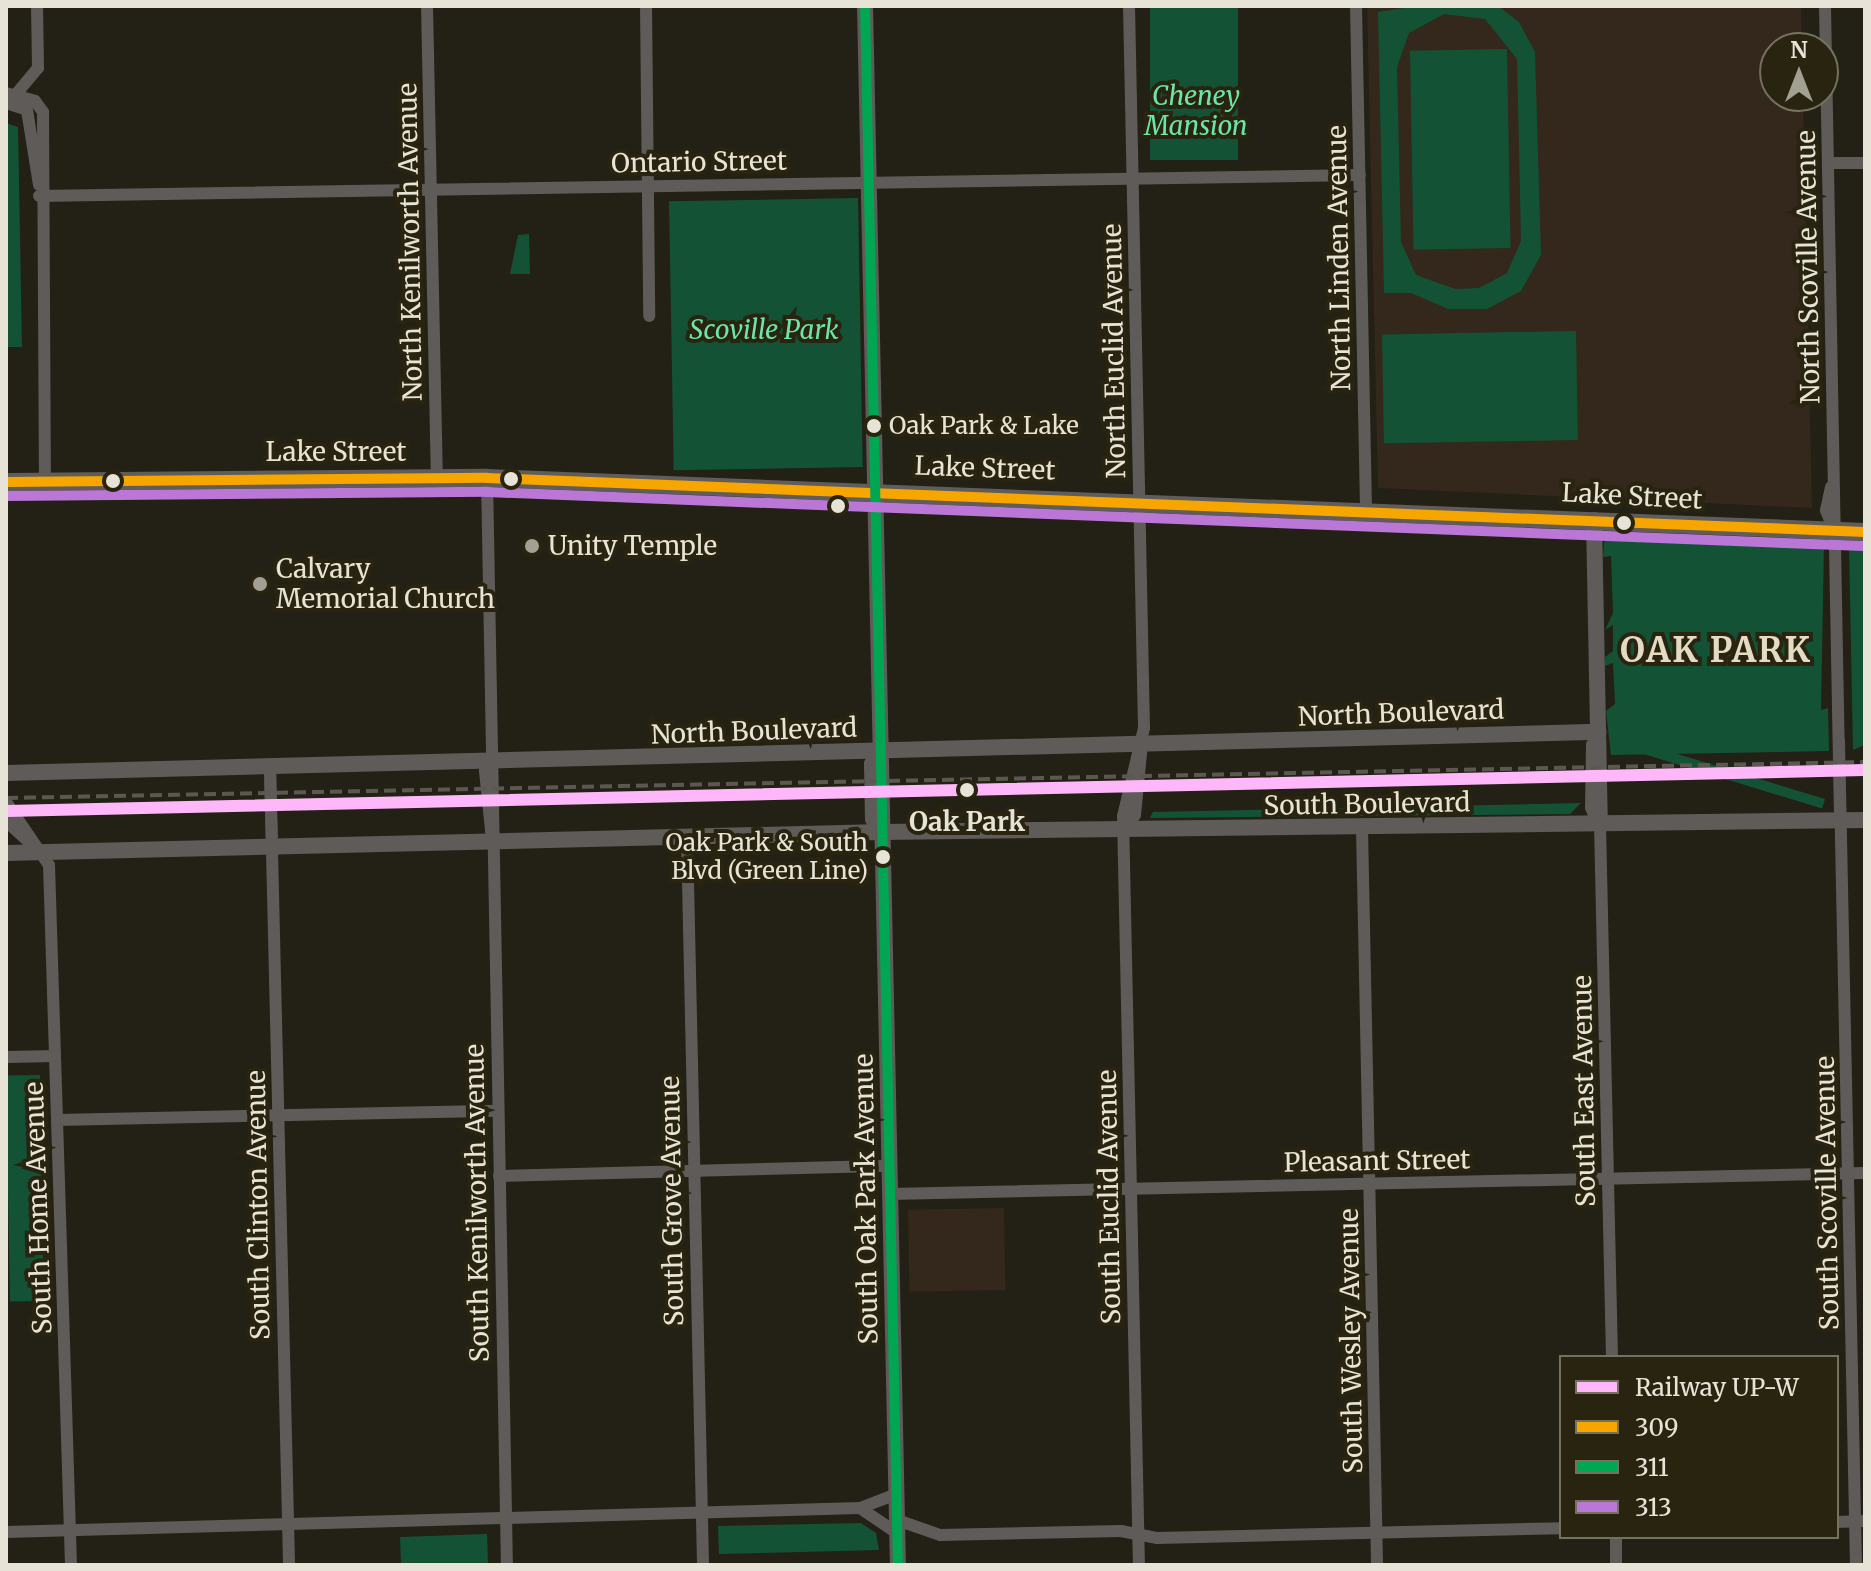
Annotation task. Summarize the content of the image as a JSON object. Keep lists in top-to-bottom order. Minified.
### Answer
{"streets":{"main road":["Lake Street"],"street":["Ontario Street","North Kenilworth Avenue","North Linden Avenue","North Scoville Avenue","North Euclid Avenue","North Boulevard","South Boulevard","South East Avenue","Pleasant Street","South Scoville Avenue","South Euclid Avenue","South Oak Park Avenue","South Grove Avenue","South Kenilworth Avenue","South Clinton Avenue","South Home Avenue","South Wesley Avenue"]},"crossings":[["Ontario Street","North Kenilworth Avenue"],["Ontario Street","North Linden Avenue"],["Ontario Street","North Euclid Avenue"],["Ontario Street","South Oak Park Avenue"],["North Kenilworth Avenue","Lake Street"],["North Linden Avenue","Lake Street"],["North Scoville Avenue","Lake Street"],["North Scoville Avenue","South Boulevard"],["North Scoville Avenue","South Scoville Avenue"],["North Euclid Avenue","Lake Street"],["North Euclid Avenue","North Boulevard"],["North Euclid Avenue","South Boulevard"],["North Euclid Avenue","South Euclid Avenue"],["Lake Street","South Oak Park Avenue"],["North Boulevard","South Oak Park Avenue"],["North Boulevard","South Clinton Avenue"],["South Boulevard","South East Avenue"],["South Boulevard","South Scoville Avenue"],["South Boulevard","South Euclid Avenue"],["South Boulevard","South Oak Park Avenue"],["South Boulevard","South Grove Avenue"],["South Boulevard","South Kenilworth Avenue"],["South Boulevard","South Clinton Avenue"],["South Boulevard","South Home Avenue"],["South Boulevard","South Wesley Avenue"],["South East Avenue","Pleasant Street"],["Pleasant Street","South Scoville Avenue"],["Pleasant Street","South Euclid Avenue"],["Pleasant Street","South Oak Park Avenue"],["Pleasant Street","South Wesley Avenue"]],"districts":["OAK PARK"],"parks":["Cheney Mansion","Scoville Park"],"places":["Oak Park & Lake","Unity Temple","Calvary Memorial Church","Oak Park","Oak Park & South Blvd (Green Line)"],"lines":["transit line 311","transit line 309","transit line 313","rail line UP-W"],"legend":["Railway UP-W","309","311","313"],"north":"top"}
